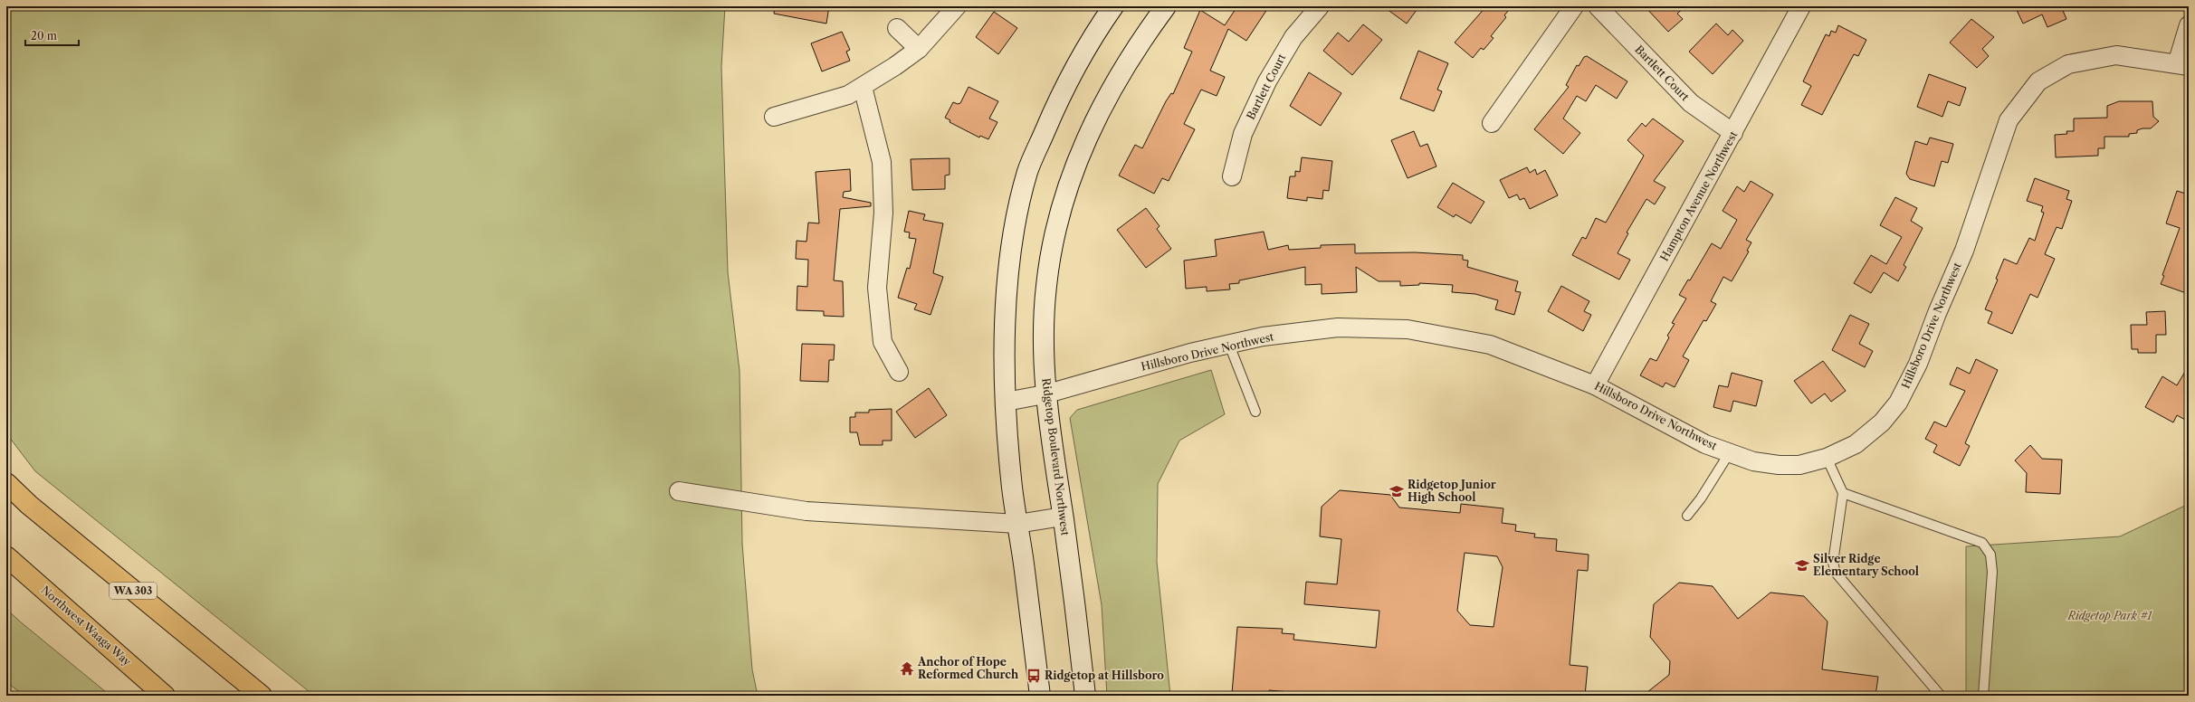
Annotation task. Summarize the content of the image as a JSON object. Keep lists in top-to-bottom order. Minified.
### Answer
{"streets":{"highway":["WA 303","Northwest Waaga Way"],"main road":["Ridgetop Boulevard Northwest"],"street":["Bartlett Court","Hampton Avenue Northwest","Hillsboro Drive Northwest"]},"crossings":[["Bartlett Court","Hampton Avenue Northwest"],["Hampton Avenue Northwest","Hillsboro Drive Northwest"],["Hillsboro Drive Northwest","Ridgetop Boulevard Northwest"]],"parks":["Ridgetop Park #1"],"places":{"school or university":["Ridgetop Junior High School","Silver Ridge Elementary School"],"temple":["Anchor of Hope Reformed Church"],"bus stop":["Ridgetop at Hillsboro"]},"scale_bar":"20 m"}
